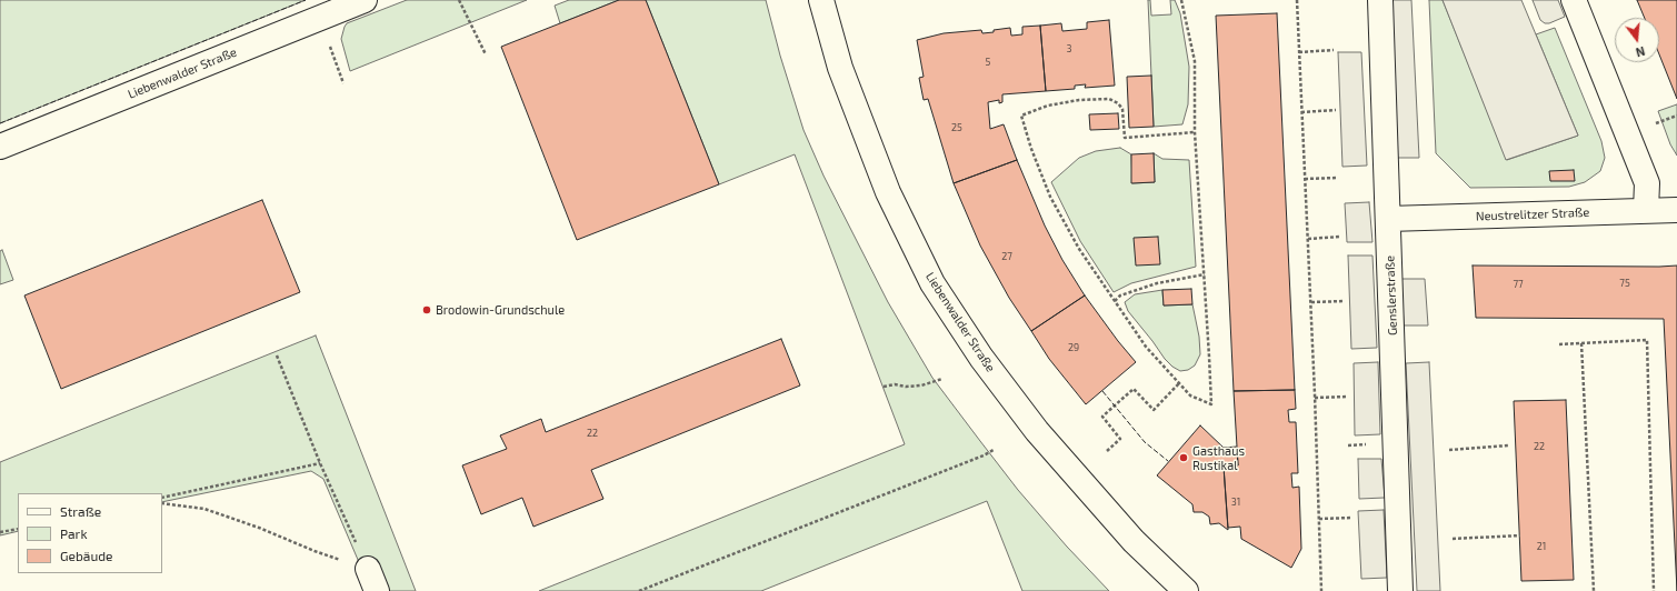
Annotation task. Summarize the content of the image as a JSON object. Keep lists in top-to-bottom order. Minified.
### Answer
{"streets":{"street":["Liebenwalder Straße","Neustrelitzer Straße","Genslerstraße"]},"crossings":[["Neustrelitzer Straße","Genslerstraße"]],"places":["Brodowin-Grundschule","Gasthaus Rustikal"],"house_numbers":["3","5","25","27","75","77","29","22","22","31","21"],"legend":["Straße","Park","Gebäude"],"north":"bottom"}
